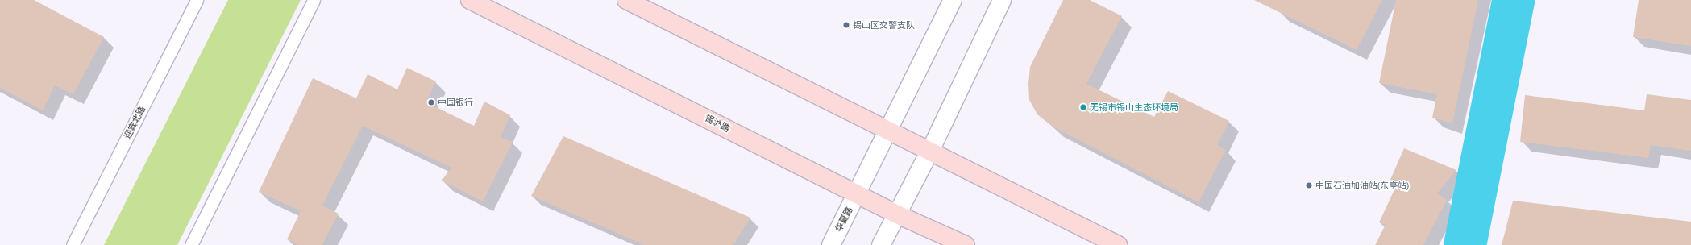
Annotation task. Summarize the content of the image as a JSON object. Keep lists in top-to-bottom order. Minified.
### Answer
{"streets":{"main road":["锡沪路"],"street":["华夏路"],"lane":["迎宾北路"]},"crossings":[["锡沪路","华夏路"]],"places":["锡山区交警支队","中国银行","无锡市锡山生态环境局","中国石油加油站(东亭站)"]}
